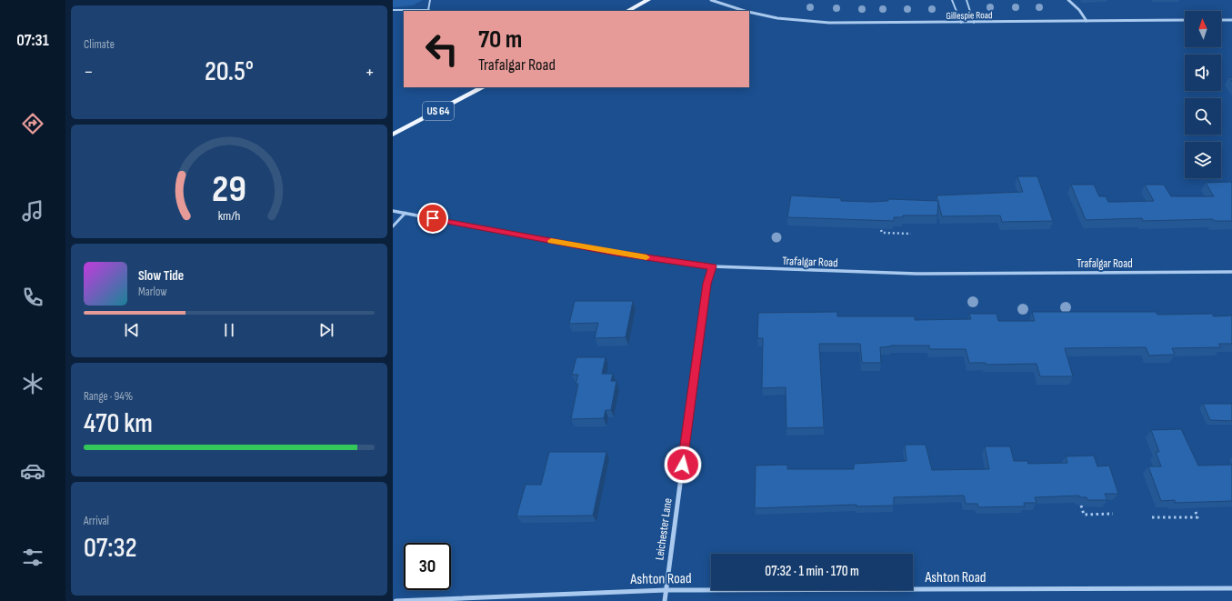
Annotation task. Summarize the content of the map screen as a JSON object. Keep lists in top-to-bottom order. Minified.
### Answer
{"streets":{"main road":["US 64"],"street":["Gillespie Road","Trafalgar Road","Leichester Lane","Ashton Road"]},"crossings":[["Trafalgar Road","Leichester Lane"],["Leichester Lane","Ashton Road"]],"north":"top","page":{"tabs":"07:31","tile":["Climate",["Range · 94%","470 km"],["Arrival","07:32"]],"turn":["70 m","Trafalgar Road"],"heat":["−","20.5°","+"],"song":["Slow Tide","Marlow"],"limit":"30","trip":"07:32 · 1 min · 170 m","gauge":["29","km/h"]}}
